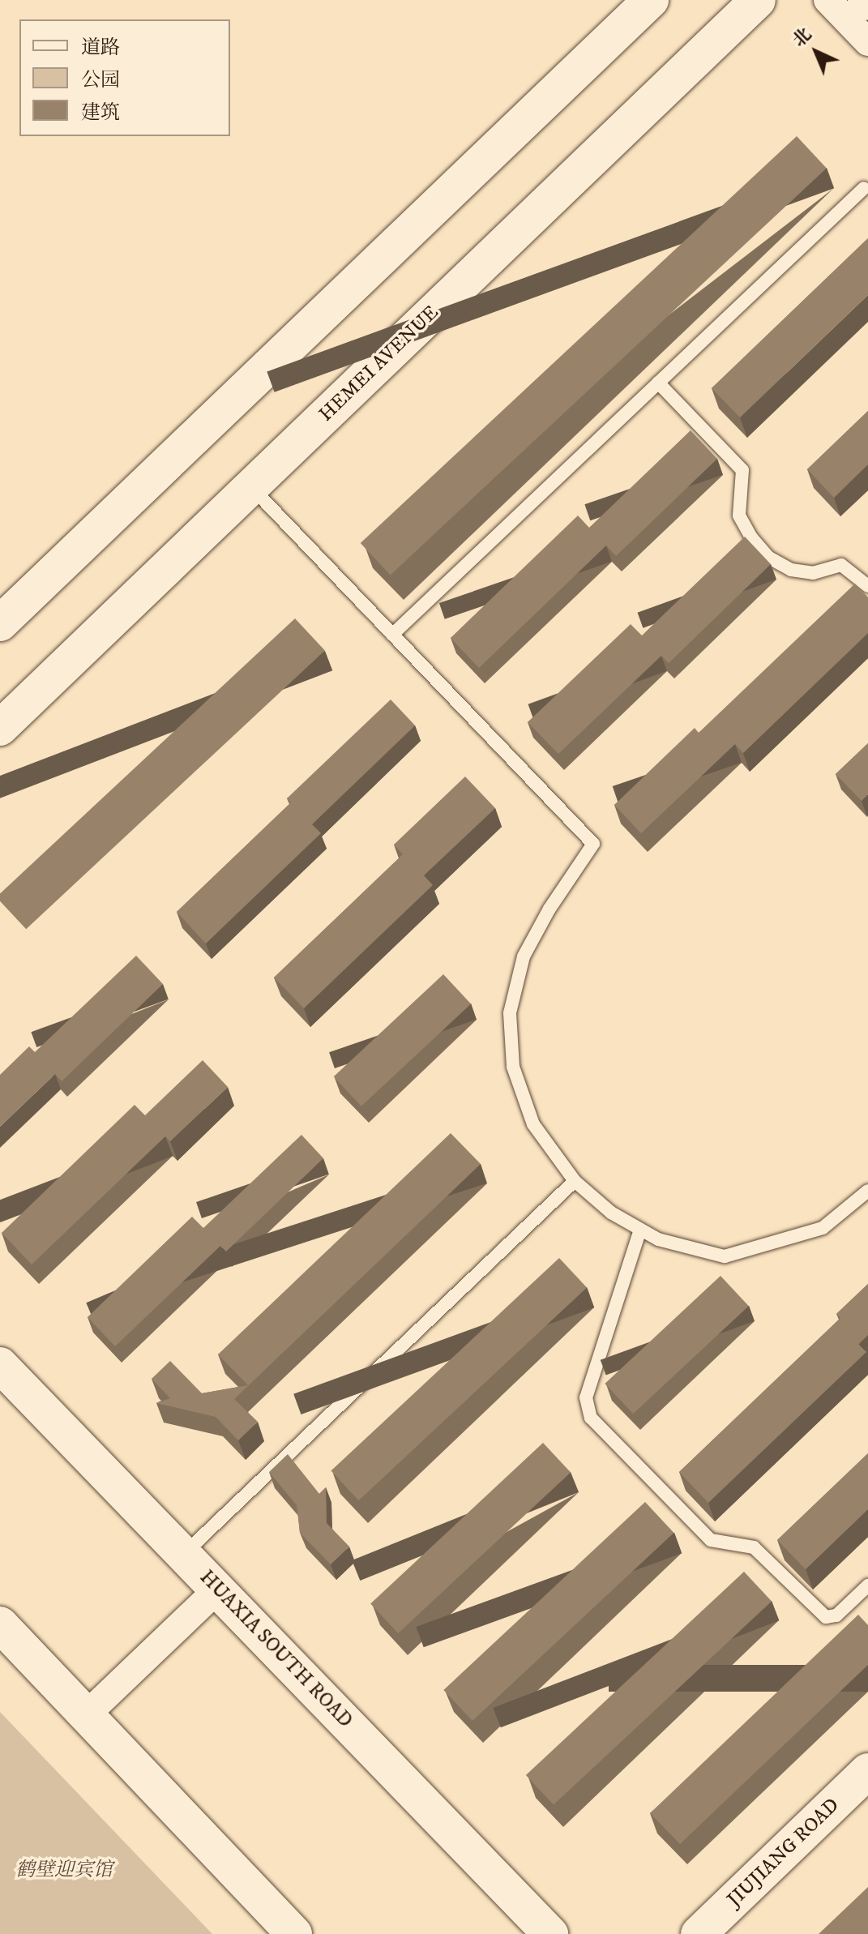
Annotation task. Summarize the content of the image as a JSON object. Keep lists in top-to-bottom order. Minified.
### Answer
{"streets":{"main road":["HEMEI AVENUE","HUAXIA SOUTH ROAD","JIUJIANG ROAD"]},"parks":["鹤壁迎宾馆"],"legend":["道路","公园","建筑"],"north":"top left"}
